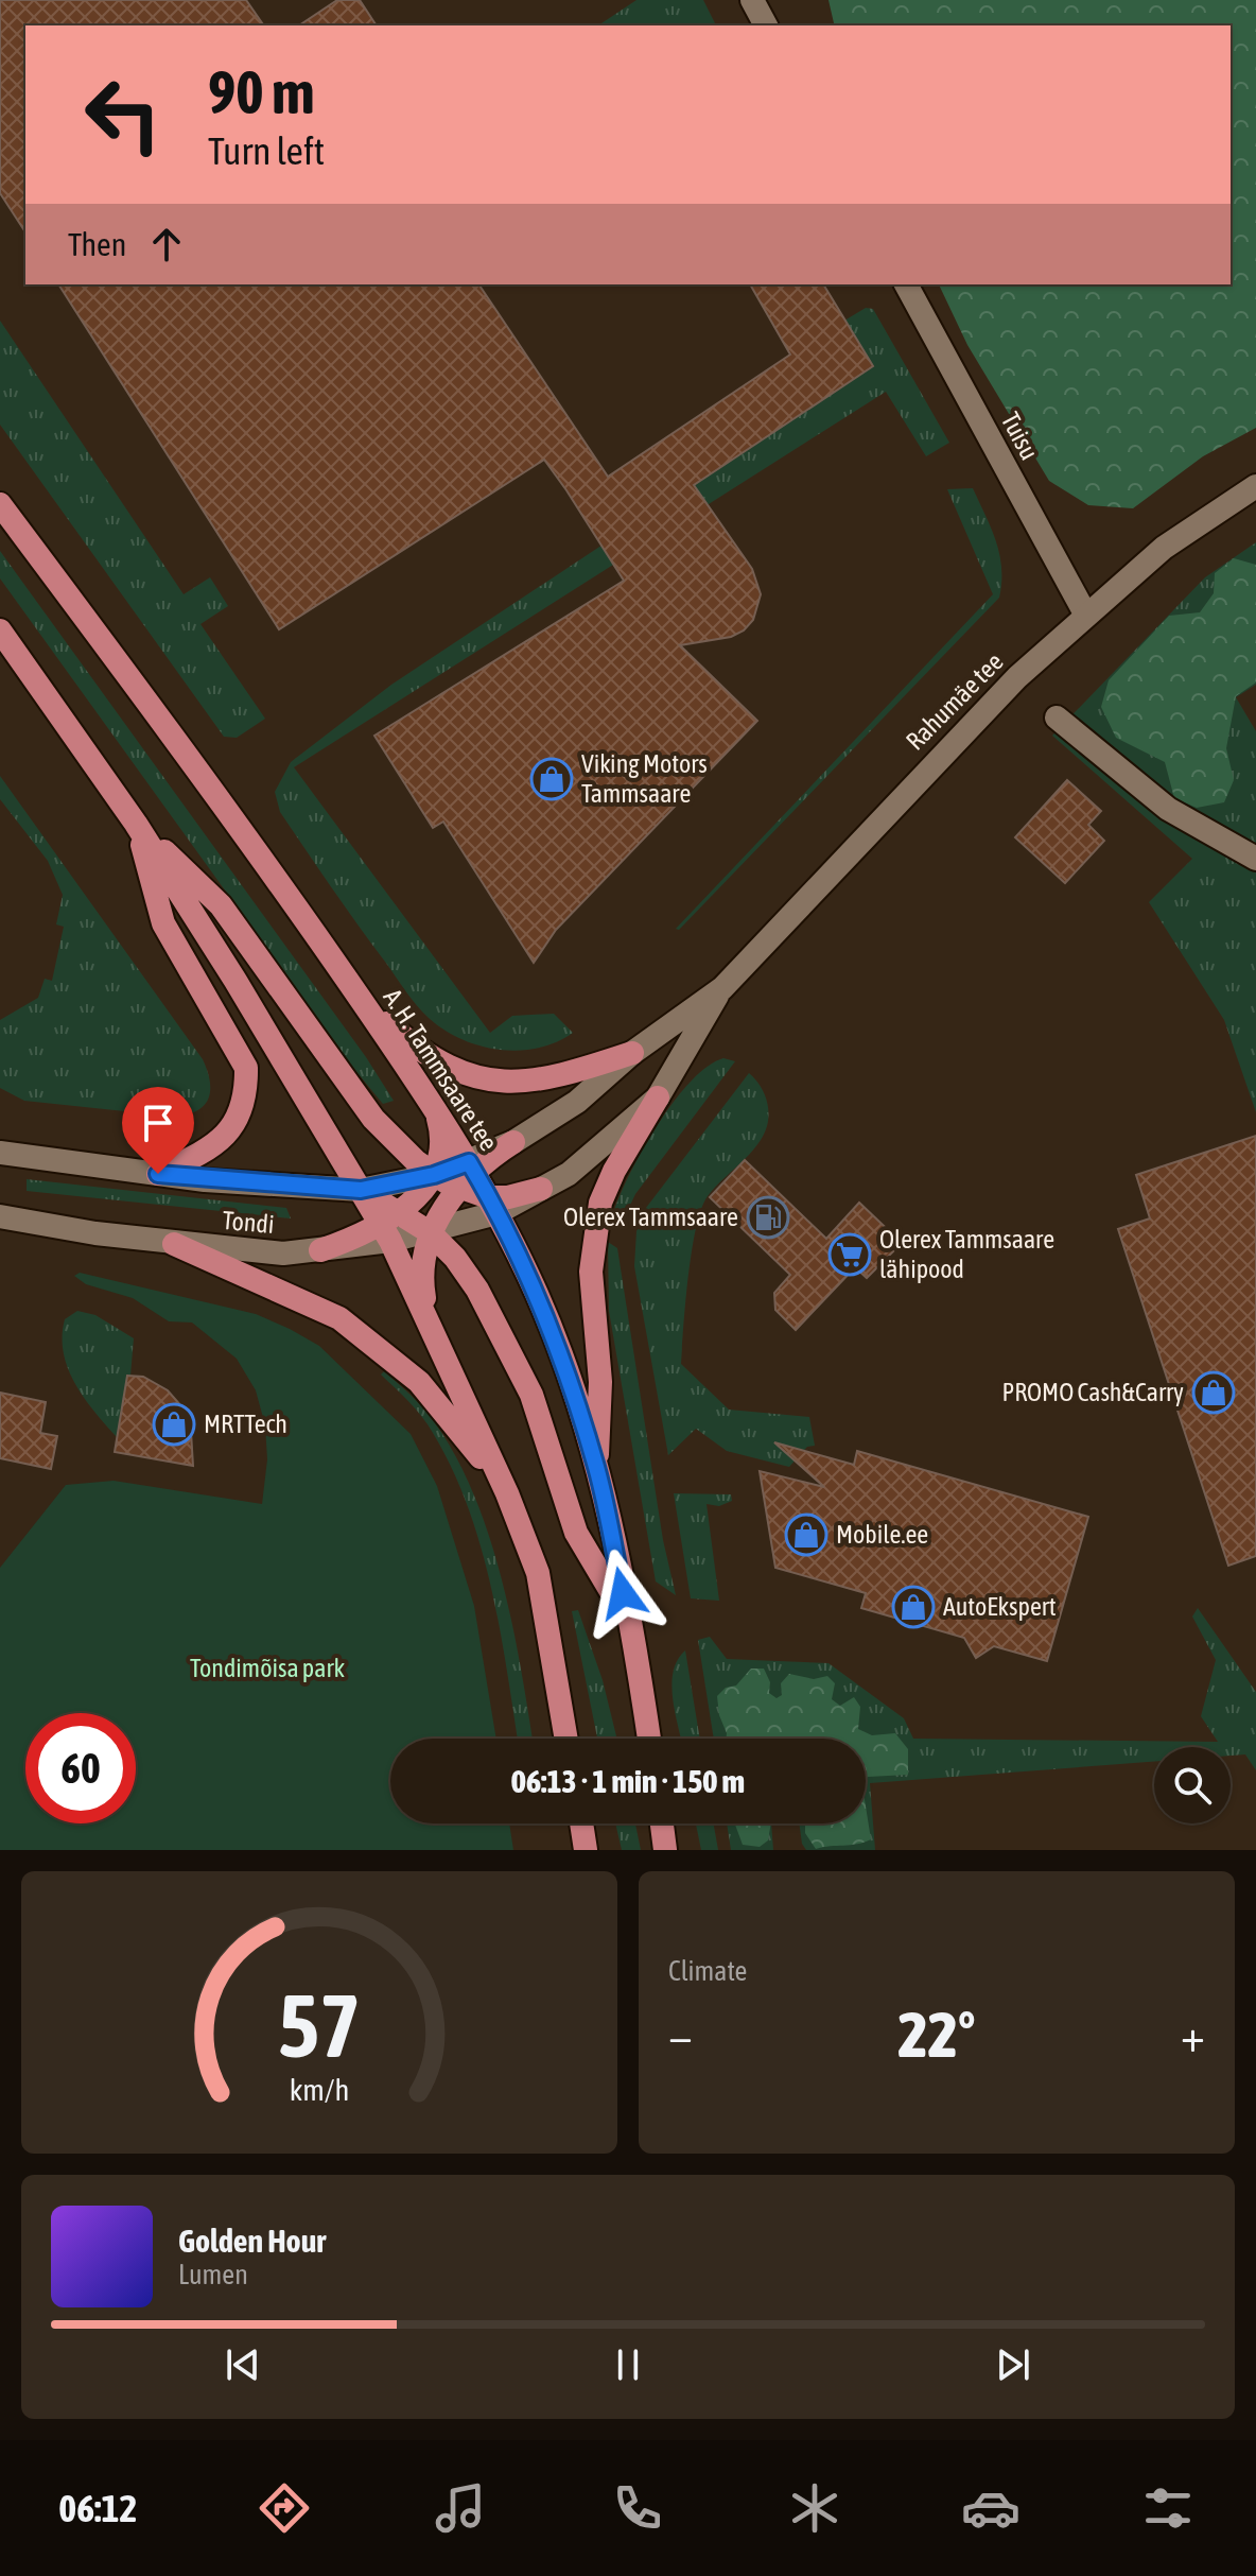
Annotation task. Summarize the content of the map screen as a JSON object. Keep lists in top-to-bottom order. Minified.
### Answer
{"streets":{"main road":["A. H. Tammsaare tee"],"street":["Tuisu","Rahumäe tee","Tondi"]},"crossings":[["Tuisu","Rahumäe tee"]],"parks":["Tondimõisa park"],"places":{"shop":["Viking Motors Tammsaare","PROMO Cash&Carry","MRTTech","Mobile.ee","AutoEkspert"],"fuel station":["Olerex Tammsaare"],"supermarket":["Olerex Tammsaare lähipood"]},"page":{"turn":["90 m","Turn left"],"then":"Then","limit":"60","trip":"06:13 · 1 min · 150 m","tile":"Climate","heat":["−","22°","+"],"song":["Golden Hour","Lumen"],"tabs":"06:12","gauge":["57","km/h"]}}
